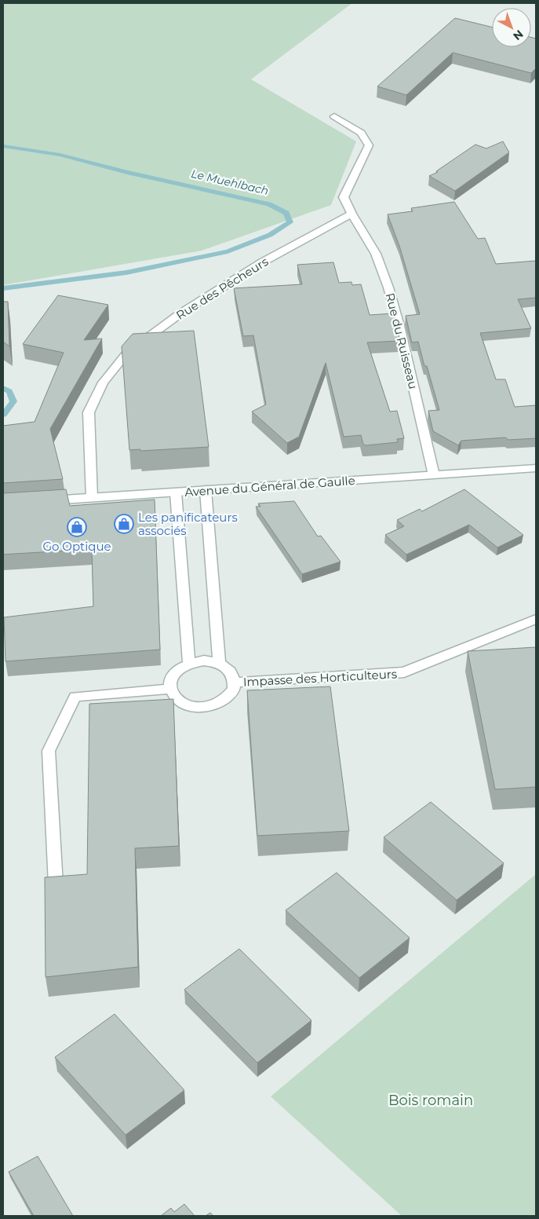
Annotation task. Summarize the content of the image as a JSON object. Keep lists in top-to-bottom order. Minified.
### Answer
{"streets":{"street":["Rue des Pêcheurs","Rue du Ruisseau","Avenue du Général de Gaulle","Impasse des Horticulteurs"]},"crossings":[["Rue des Pêcheurs","Rue du Ruisseau"],["Rue des Pêcheurs","Avenue du Général de Gaulle"],["Rue du Ruisseau","Avenue du Général de Gaulle"]],"water":["Le Muehlbach"],"parks":["Bois romain"],"places":{"shop":["Les panificateurs associés","Go Optique"]},"north":"bottom right"}
